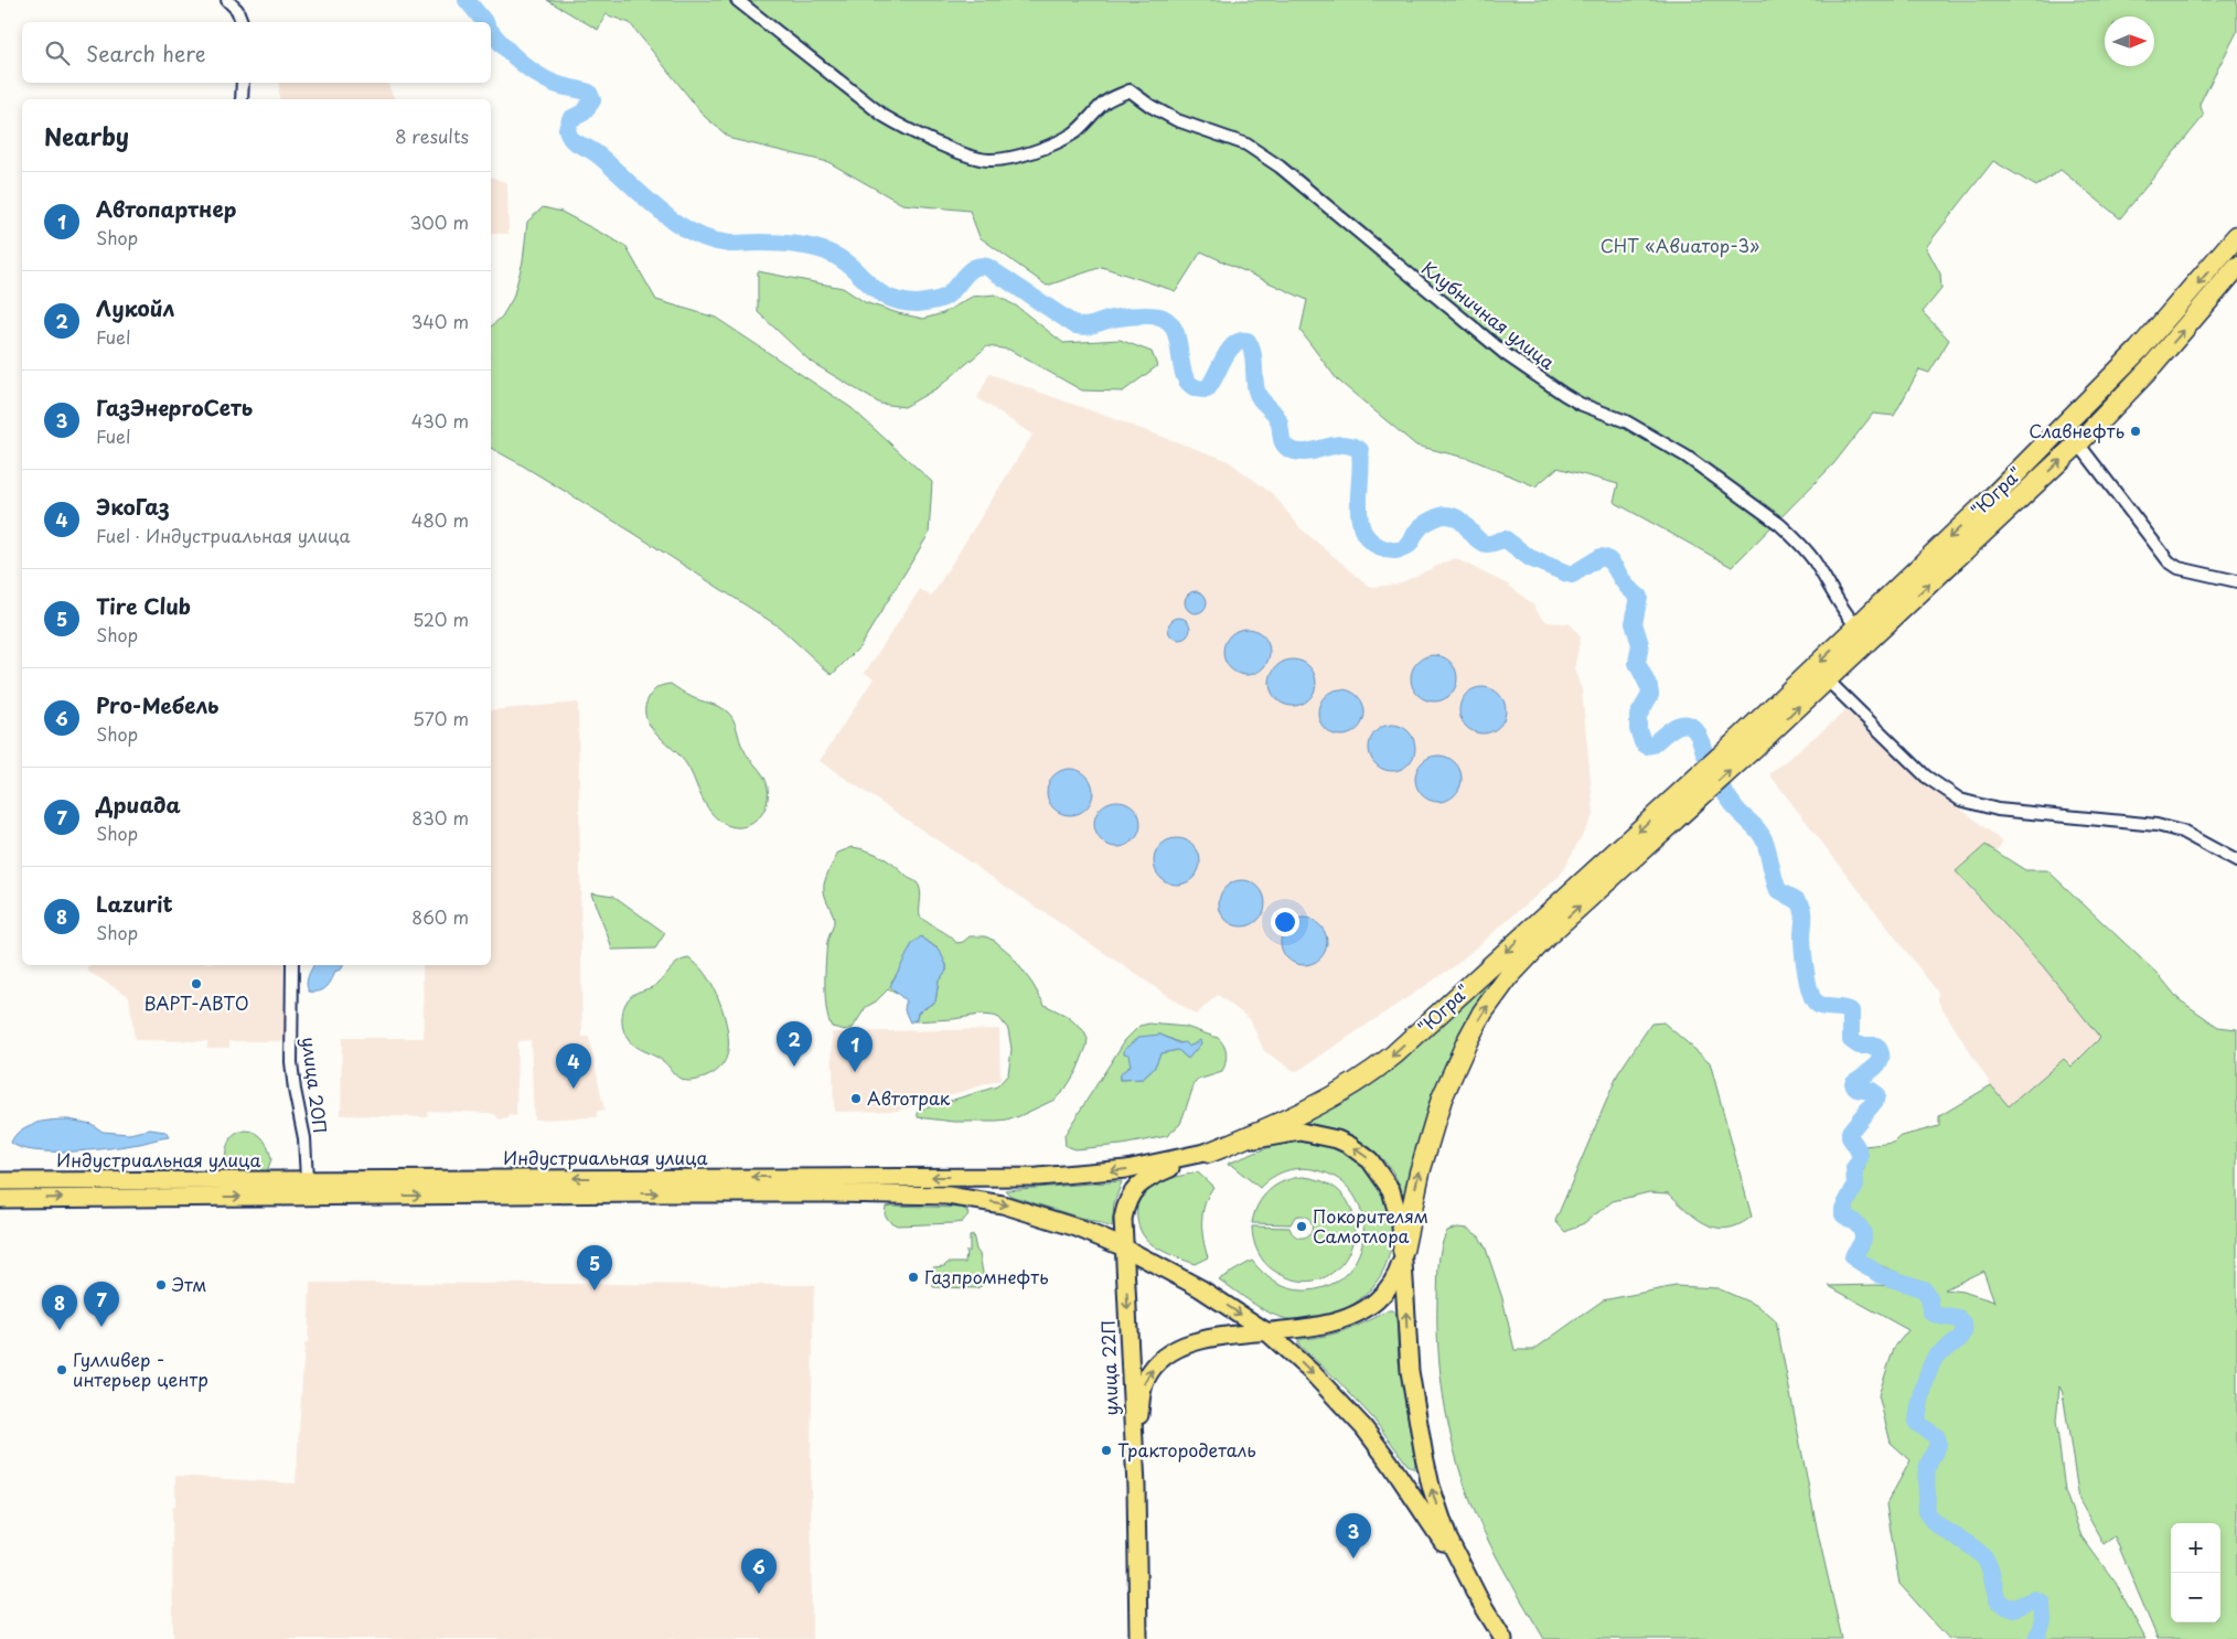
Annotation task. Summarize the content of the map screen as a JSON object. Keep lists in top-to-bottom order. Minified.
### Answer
{"streets":{"highway":["\"Югра\""],"main road":["Индустриальная улица","улица 22П"],"street":["Клубничная улица","улица 20П"]},"crossings":[["Клубничная улица","\"Югра\""],["\"Югра\"","Индустриальная улица"],["\"Югра\"","улица 22П"],["улица 20П","Индустриальная улица"],["Индустриальная улица","улица 22П"]],"parks":["СНТ «Авиатор-3»"],"places":["Славнефть","ВАРТ-АВТО","Автотрак","Покорителям Самотлора","Газпромнефть","Этм","Гулливер - интерьер центр","Трактородеталь"],"north":"right","page":{"search":"Search here","heading":["Nearby","8 results"],"list":[{"mark":"1","name":"Автопартнер","note":"Shop","value":"300 m"},{"mark":"2","name":"Лукойл","note":"Fuel","value":"340 m"},{"mark":"3","name":"ГазЭнергоСеть","note":"Fuel","value":"430 m"},{"mark":"4","name":"ЭкоГаз","note":"Fuel · Индустриальная улица","value":"480 m"},{"mark":"5","name":"Tire Club","note":"Shop","value":"520 m"},{"mark":"6","name":"Pro-Мебель","note":"Shop","value":"570 m"},{"mark":"7","name":"Дриада","note":"Shop","value":"830 m"},{"mark":"8","name":"Lazurit","note":"Shop","value":"860 m"}],"pins":["2","1","4","5","7","8","3","6"],"map_buttons":["+","−"]}}
